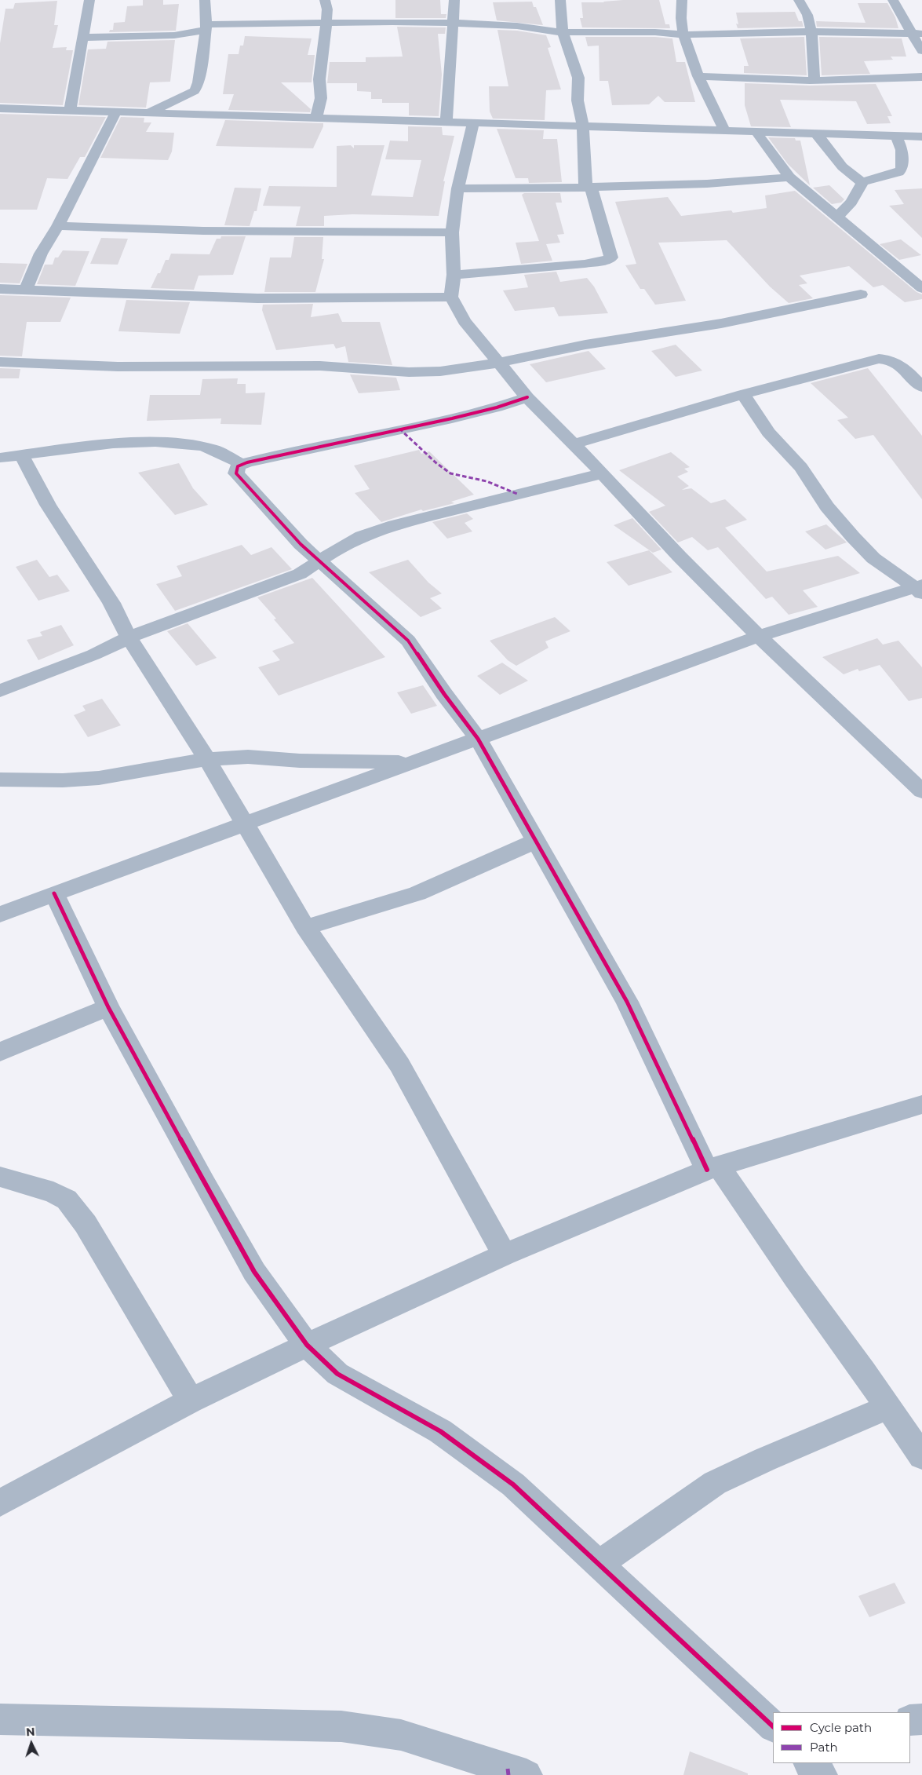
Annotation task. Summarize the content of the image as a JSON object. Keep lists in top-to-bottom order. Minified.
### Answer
{"legend":["Cycle path","Path"],"north":"top"}
